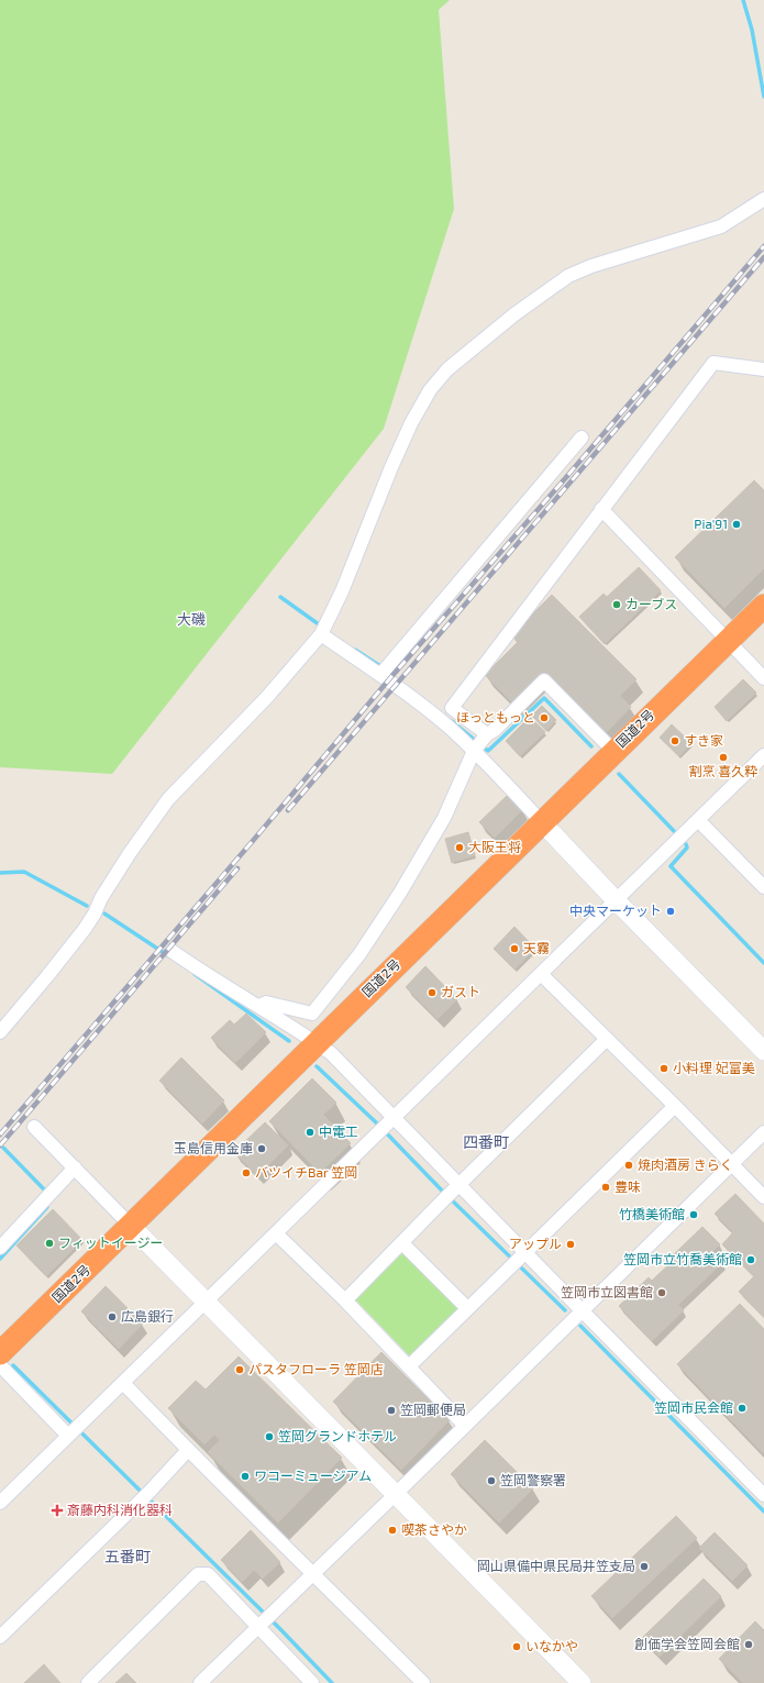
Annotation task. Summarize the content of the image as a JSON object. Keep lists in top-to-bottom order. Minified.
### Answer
{"streets":{"highway":["国道2号"]},"districts":["大磯","四番町","五番町"],"places":{"other":["Pia'91","カーブス","ほっともっと","すき家","割烹 喜久粋","大阪王将","中央マーケット","天霧","ガスト","小料理 妃富美","中電工","玉島信用金庫","焼肉酒房 きらく","バツイチBar 笠岡","豊味","竹橋美術館","フィットイージー","アップル","笠岡市立竹喬美術館","笠岡市立図書館","広島銀行","パスタフローラ 笠岡店","笠岡市民会館","笠岡郵便局","笠岡グランドホテル","ワコーミュージアム","笠岡警察署","喫茶さやか","岡山県備中県民局井笠支局","創価学会笠岡会館","いなかや"],"health":["斎藤内科消化器科"]}}
